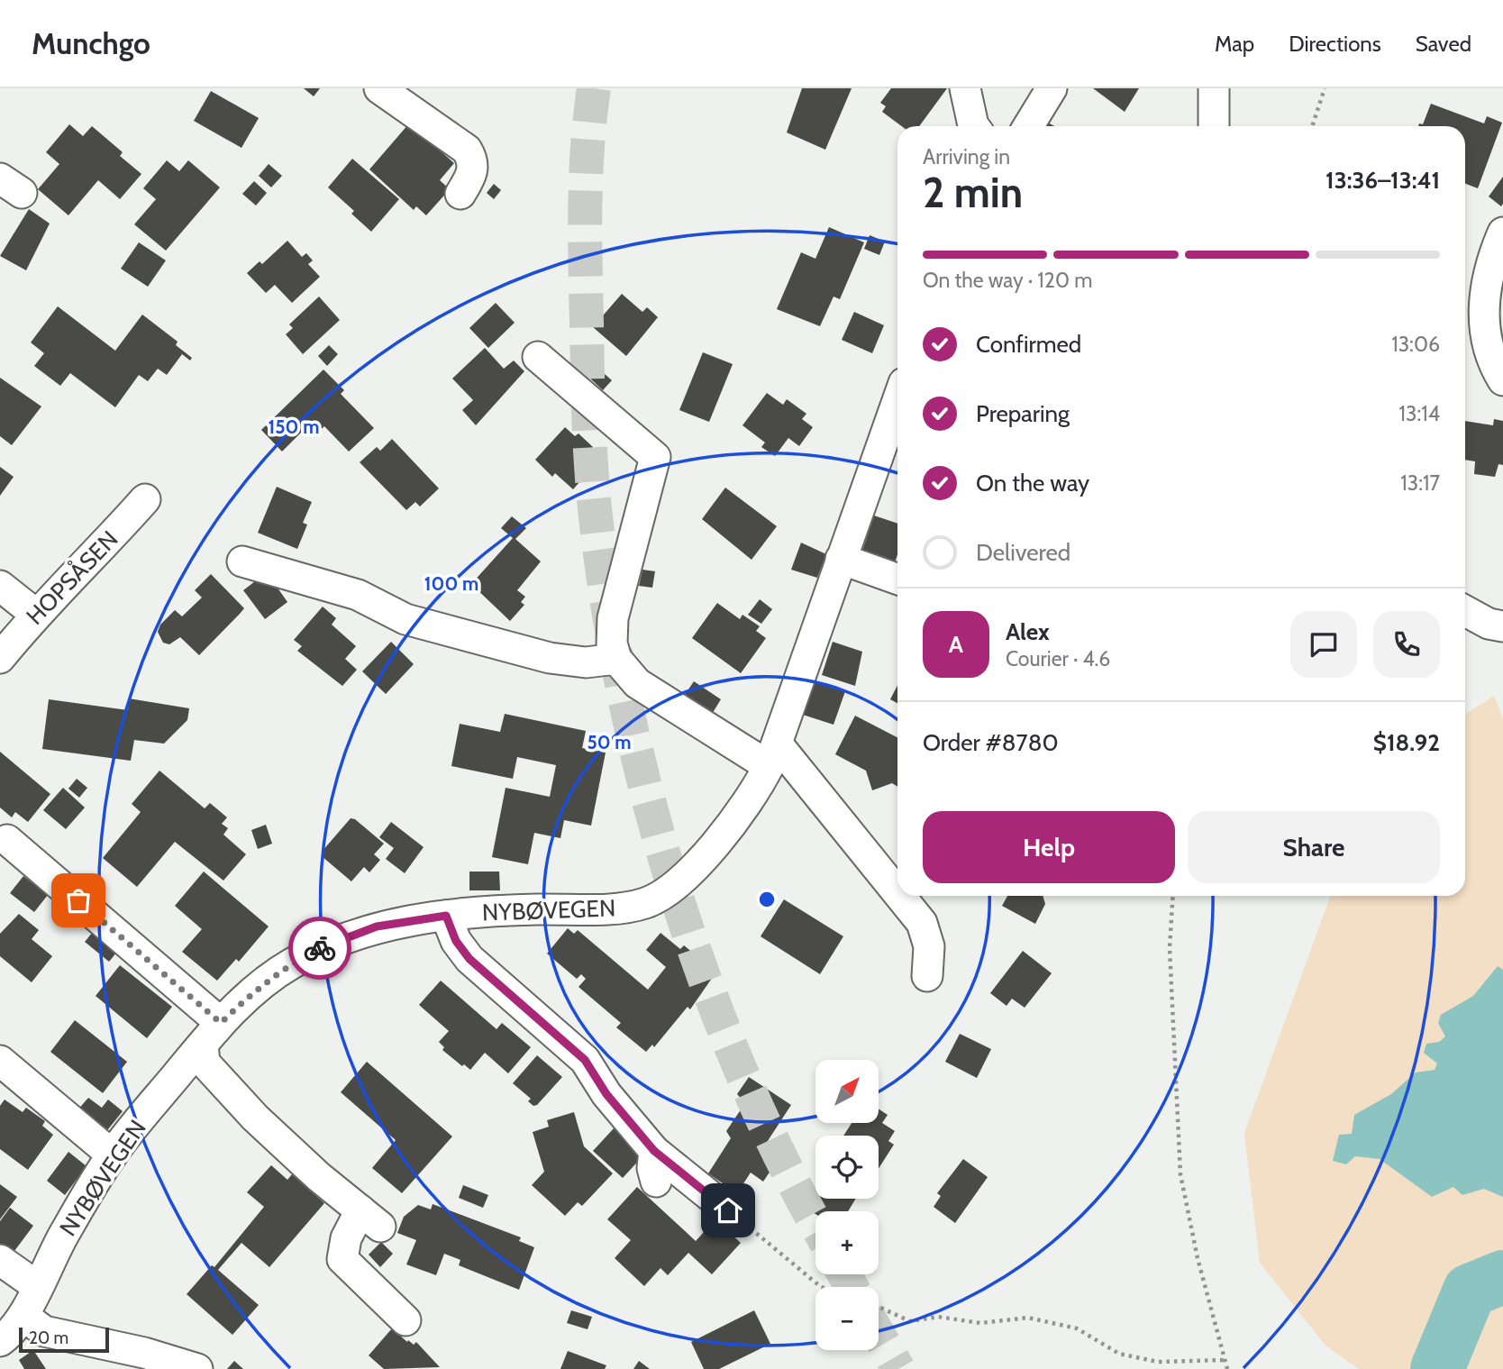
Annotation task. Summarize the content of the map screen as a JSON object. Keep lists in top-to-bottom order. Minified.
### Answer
{"streets":{"street":["HOPSÅSEN","NYBØVEGEN"]},"scale_bar":"20 m","north":"top right","page":{"header":"Munchgo","nav":["Map","Directions","Saved"],"heading":["2 min","Arriving in","13:36–13:41"],"panel":["Alex","Courier · 4.6","Order #8780","$18.92"],"bar":"On the way · 120 m","list":[["Confirmed","13:06"],["Preparing","13:14"],["On the way","13:17"],"Delivered"],"round":"A","buttons":["Help","Share"],"map_buttons":["+","−"],"scale":"20 m"},"rings":["150 m","100 m","50 m"]}
